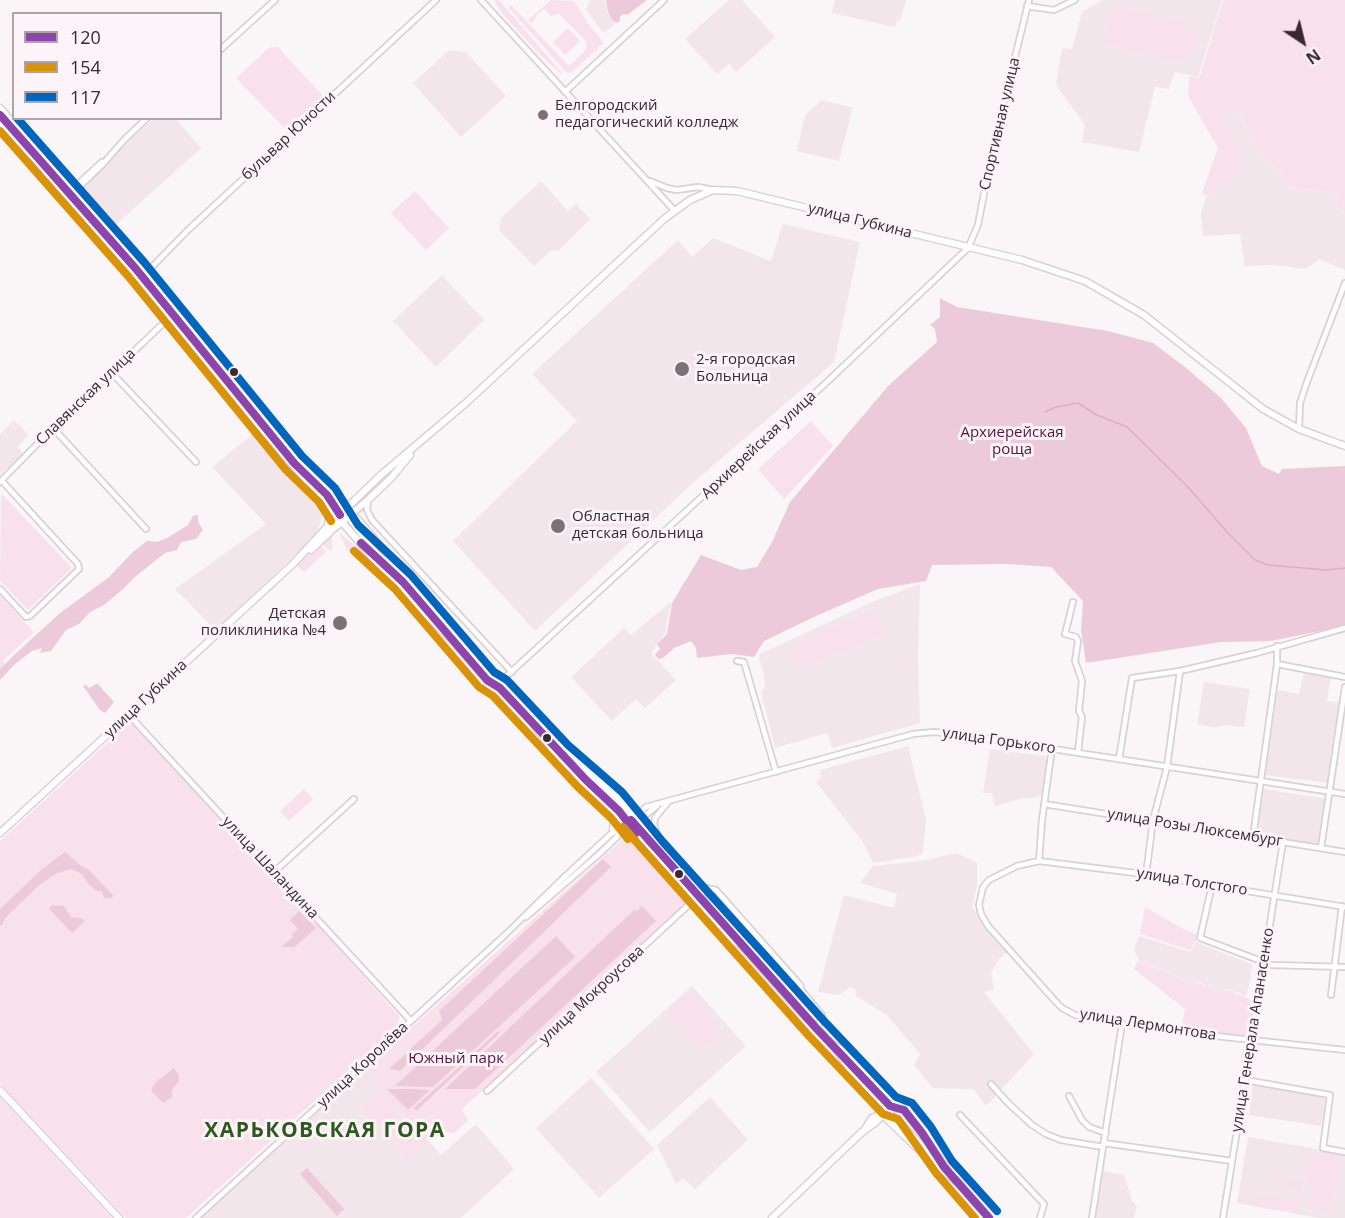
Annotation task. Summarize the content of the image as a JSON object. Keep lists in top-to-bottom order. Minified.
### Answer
{"streets":{"main road":["улица Губкина"],"street":["Спортивная улица","бульвар Юности","Славянская улица","Архиерейская улица","улица Горького","улица Розы Люксембург","улица Шаландина","улица Толстого","улица Мокроусова","улица Лермонтова","улица Генерала Апанасенко","улица Королёва"]},"crossings":[["Спортивная улица","улица Губкина"],["Спортивная улица","Архиерейская улица"],["улица Губкина","Архиерейская улица"],["улица Губкина","улица Шаландина"],["улица Горького","улица Королёва"],["улица Розы Люксембург","улица Генерала Апанасенко"],["улица Шаландина","улица Королёва"],["улица Толстого","улица Лермонтова"],["улица Толстого","улица Генерала Апанасенко"],["улица Лермонтова","улица Генерала Апанасенко"]],"districts":["ХАРЬКОВСКАЯ ГОРА"],"parks":["Архиерейская роща","Южный парк"],"places":["Белгородский педагогический колледж","2-я городская Больница","Областная детская больница","Детская поликлиника №4"],"lines":["transit line 120","transit line 117","transit line 154"],"legend":["120","154","117"],"north":"bottom right"}
